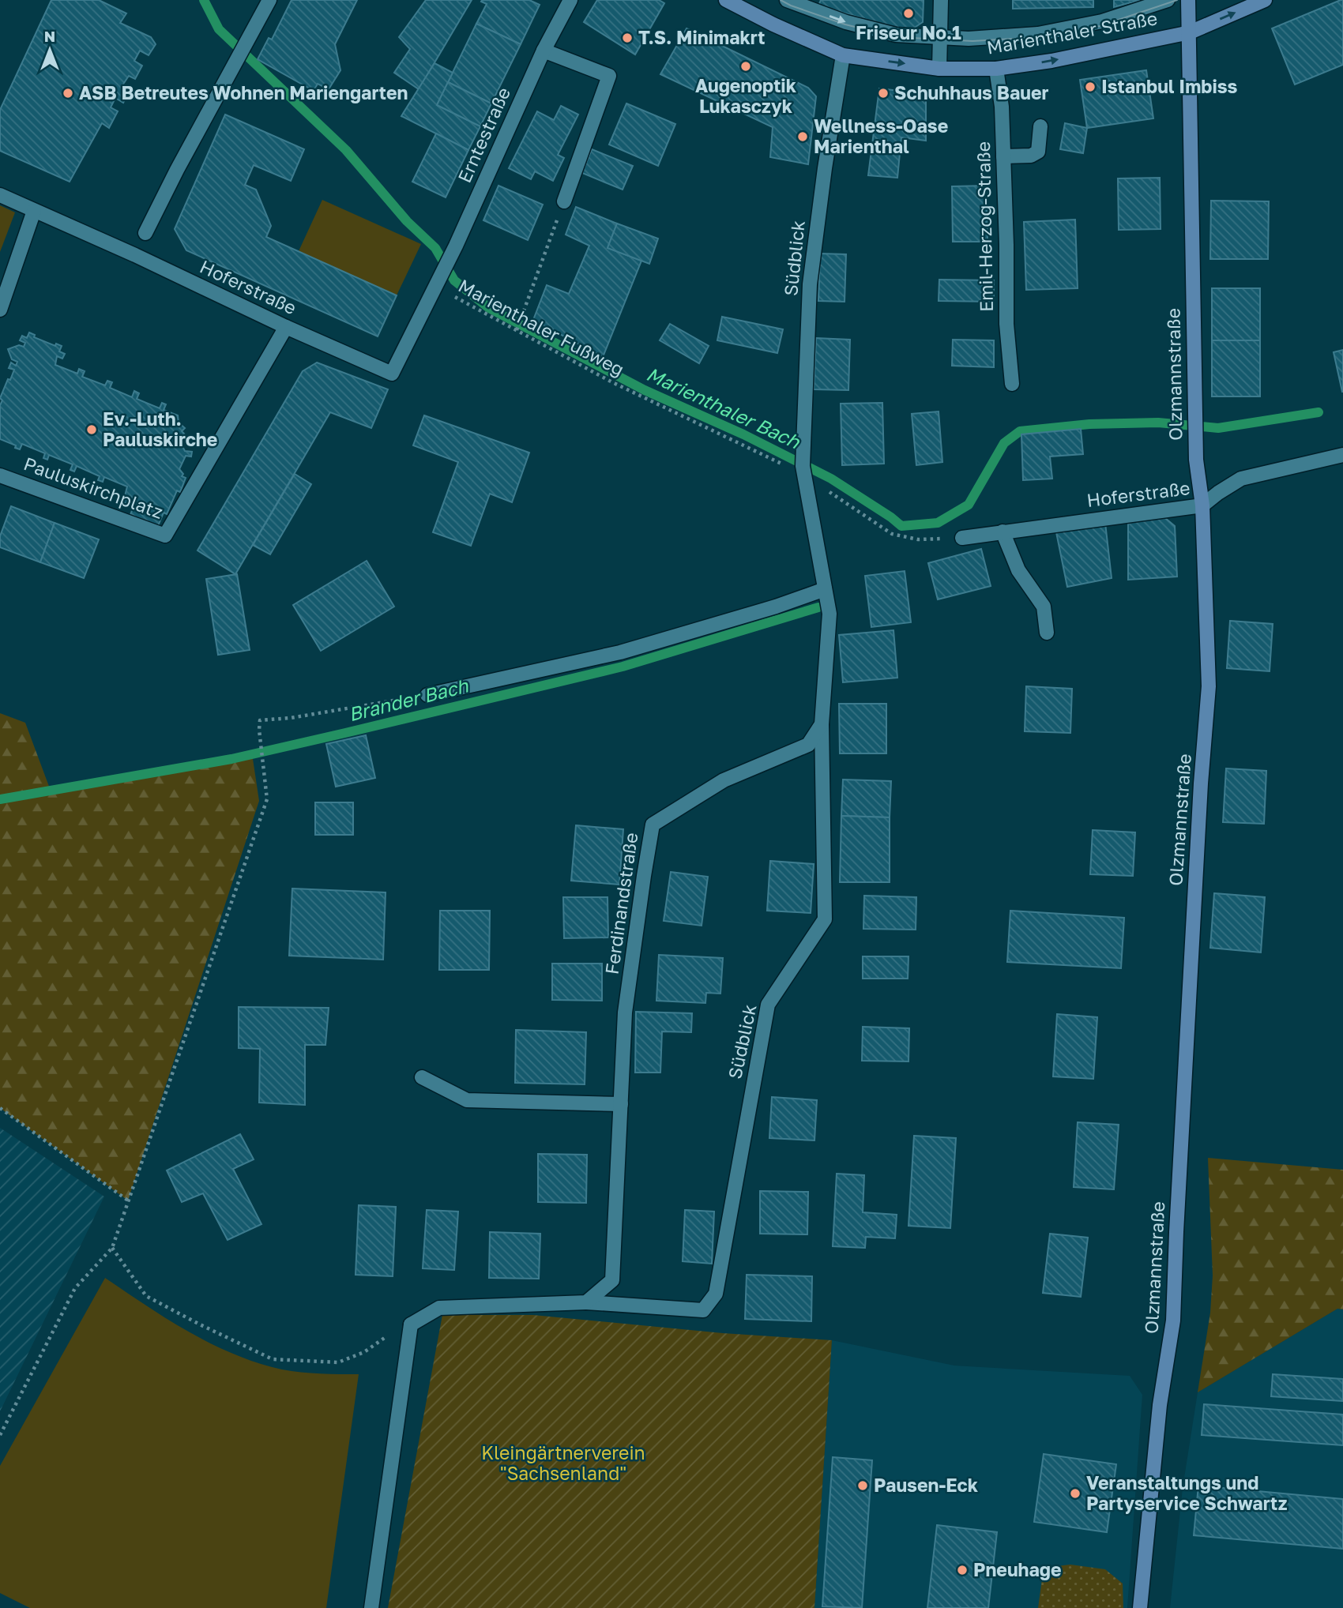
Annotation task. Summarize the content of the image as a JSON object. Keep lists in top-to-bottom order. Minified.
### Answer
{"streets":{"main road":["Marienthaler Straße","Olzmannstraße"],"street":["Erntestraße","Emil-Herzog-Straße","Südblick","Hoferstraße","Pauluskirchplatz","Ferdinandstraße"],"path":["Marienthaler Fußweg"]},"crossings":[["Marienthaler Straße","Emil-Herzog-Straße"],["Marienthaler Straße","Südblick"],["Marienthaler Straße","Olzmannstraße"],["Erntestraße","Hoferstraße"],["Erntestraße","Marienthaler Fußweg"],["Südblick","Marienthaler Fußweg"],["Südblick","Ferdinandstraße"],["Hoferstraße","Marienthaler Fußweg"],["Hoferstraße","Olzmannstraße"],["Hoferstraße","Pauluskirchplatz"]],"one_way":["Marienthaler Straße"],"water":["Marienthaler Bach","Brander Bach"],"parks":["Kleingärtnerverein \"Sachsenland\""],"places":["Friseur No.1","T.S. Minimakrt","Augenoptik Lukasczyk","Istanbul Imbiss","ASB Betreutes Wohnen Mariengarten","Schuhhaus Bauer","Wellness-Oase Marienthal","Ev.-Luth. Pauluskirche","Pausen-Eck","Veranstaltungs und Partyservice Schwartz","Pneuhage"],"north":"top"}
